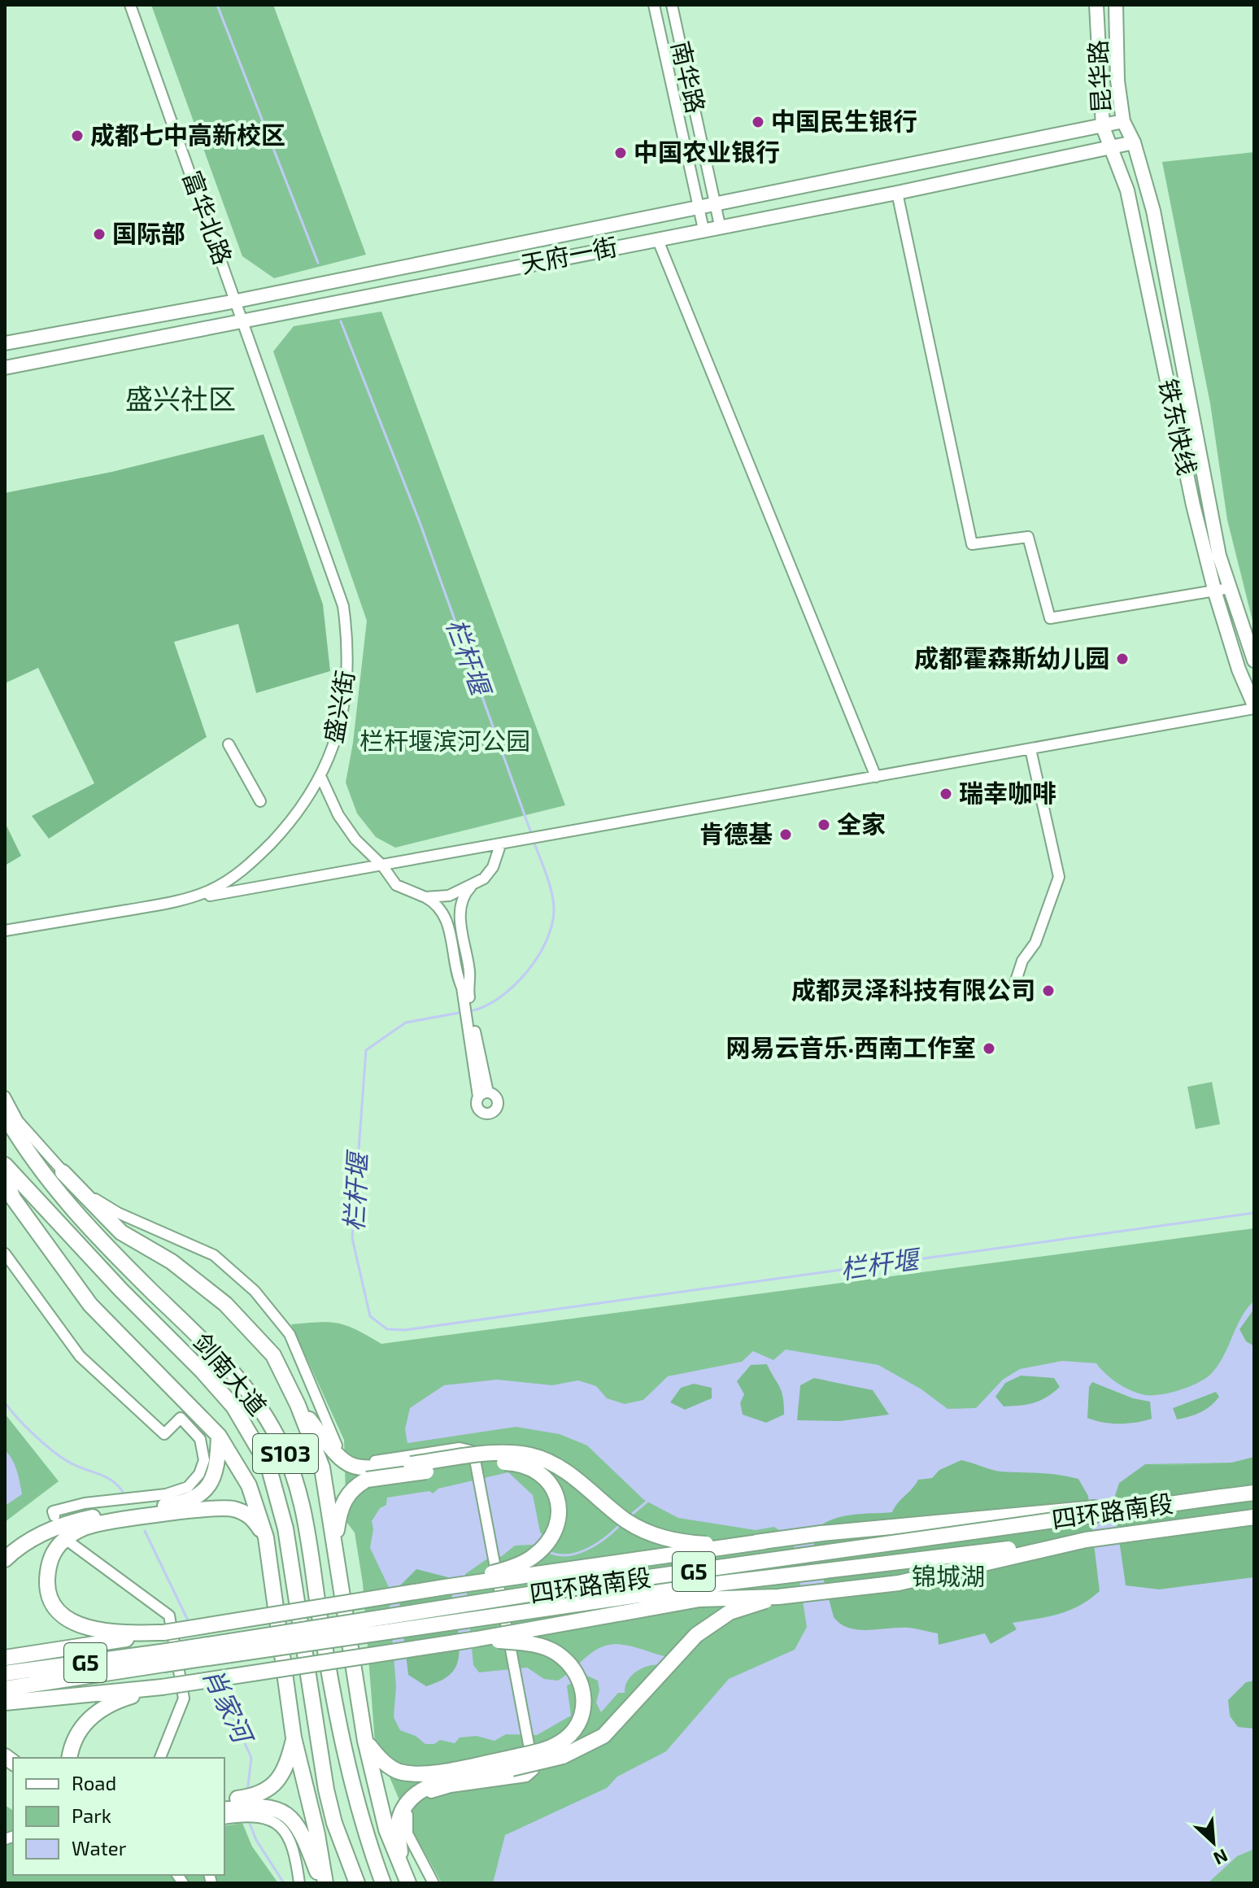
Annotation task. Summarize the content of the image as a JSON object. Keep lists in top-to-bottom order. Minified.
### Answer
{"streets":{"highway":["剑南大道","S103","四环路南段","G5"],"main road":["昆华路","天府一街","铁东快线"],"street":["南华路","富华北路","盛兴街"]},"crossings":[["昆华路","天府一街"],["昆华路","铁东快线"],["南华路","天府一街"],["富华北路","天府一街"],["富华北路","盛兴街"],["天府一街","铁东快线"],["天府一街","盛兴街"]],"districts":["盛兴社区"],"water":["栏杆堰","肖家河"],"parks":["栏杆堰滨河公园","锦城湖"],"places":["中国民生银行","成都七中高新校区","中国农业银行","国际部","成都霍森斯幼儿园","瑞幸咖啡","全家","肯德基","成都灵泽科技有限公司","网易云音乐·西南工作室"],"legend":["Road","Park","Water"],"north":"bottom right"}
